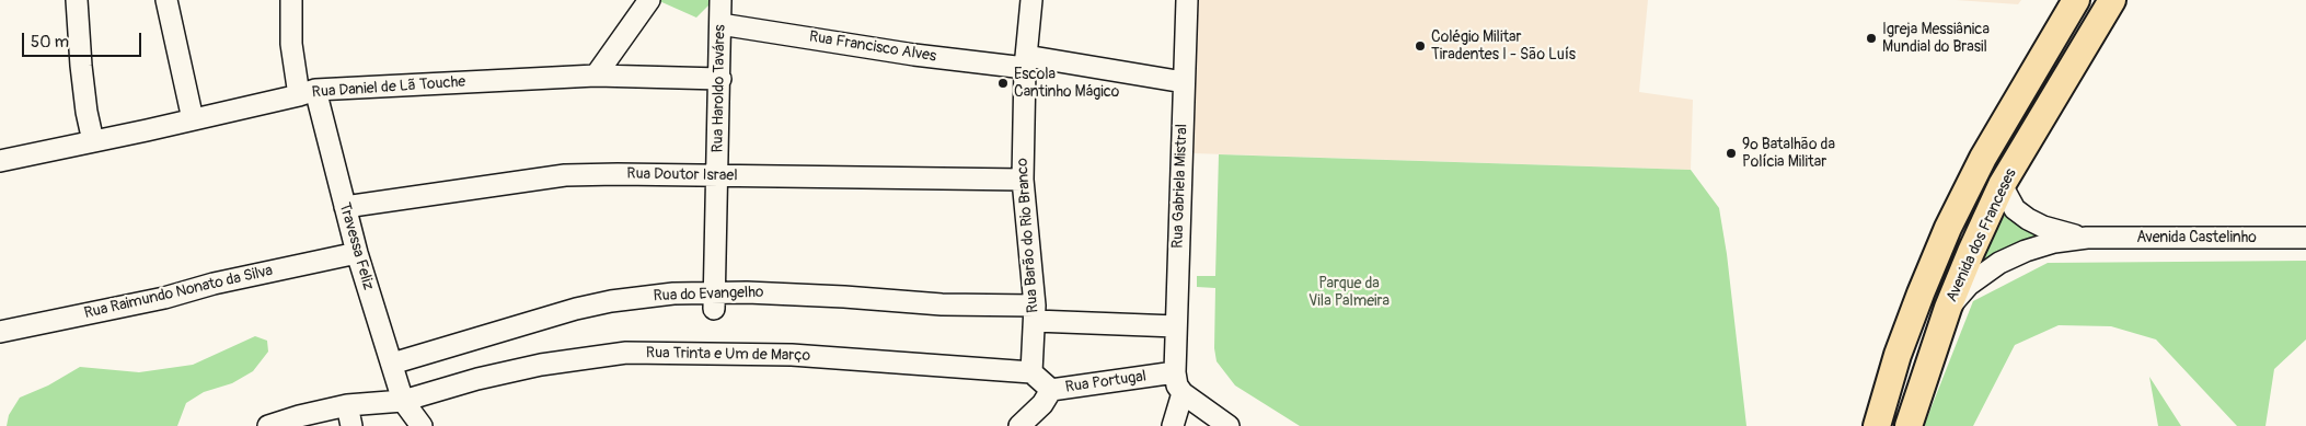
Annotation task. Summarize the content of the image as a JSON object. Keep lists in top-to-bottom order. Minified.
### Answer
{"streets":{"main road":["Avenida dos Franceses"],"street":["Rua Francisco Alves","Rua Daniel de Lã Touche","Rua Haroldo Taváres","Rua Doutor Israel","Rua Gabriela Mistral","Rua Barão do Rio Branco","Avenida Castelinho","Travessa Feliz","Rua Raimundo Nonato da Silva","Rua do Evangelho","Rua Trinta e Um de Março","Rua Portugal"]},"crossings":[["Rua Francisco Alves","Rua Haroldo Taváres"],["Rua Francisco Alves","Rua Gabriela Mistral"],["Rua Francisco Alves","Rua Barão do Rio Branco"],["Rua Daniel de Lã Touche","Rua Haroldo Taváres"],["Rua Daniel de Lã Touche","Travessa Feliz"],["Rua Haroldo Taváres","Rua Doutor Israel"],["Rua Haroldo Taváres","Rua do Evangelho"],["Rua Doutor Israel","Rua Barão do Rio Branco"],["Rua Doutor Israel","Travessa Feliz"],["Rua Gabriela Mistral","Rua do Evangelho"],["Rua Gabriela Mistral","Rua Portugal"],["Rua Barão do Rio Branco","Rua do Evangelho"],["Rua Barão do Rio Branco","Rua Trinta e Um de Março"],["Avenida dos Franceses","Avenida Castelinho"],["Travessa Feliz","Rua Raimundo Nonato da Silva"],["Travessa Feliz","Rua do Evangelho"],["Travessa Feliz","Rua Trinta e Um de Março"]],"parks":["Parque da Vila Palmeira"],"places":["Igreja Messiânica Mundial do Brasil","Colégio Militar Tiradentes I - São Luís","Escola Cantinho Mágico","9º Batalhão da Polícia Militar"],"scale_bar":"50 m"}
